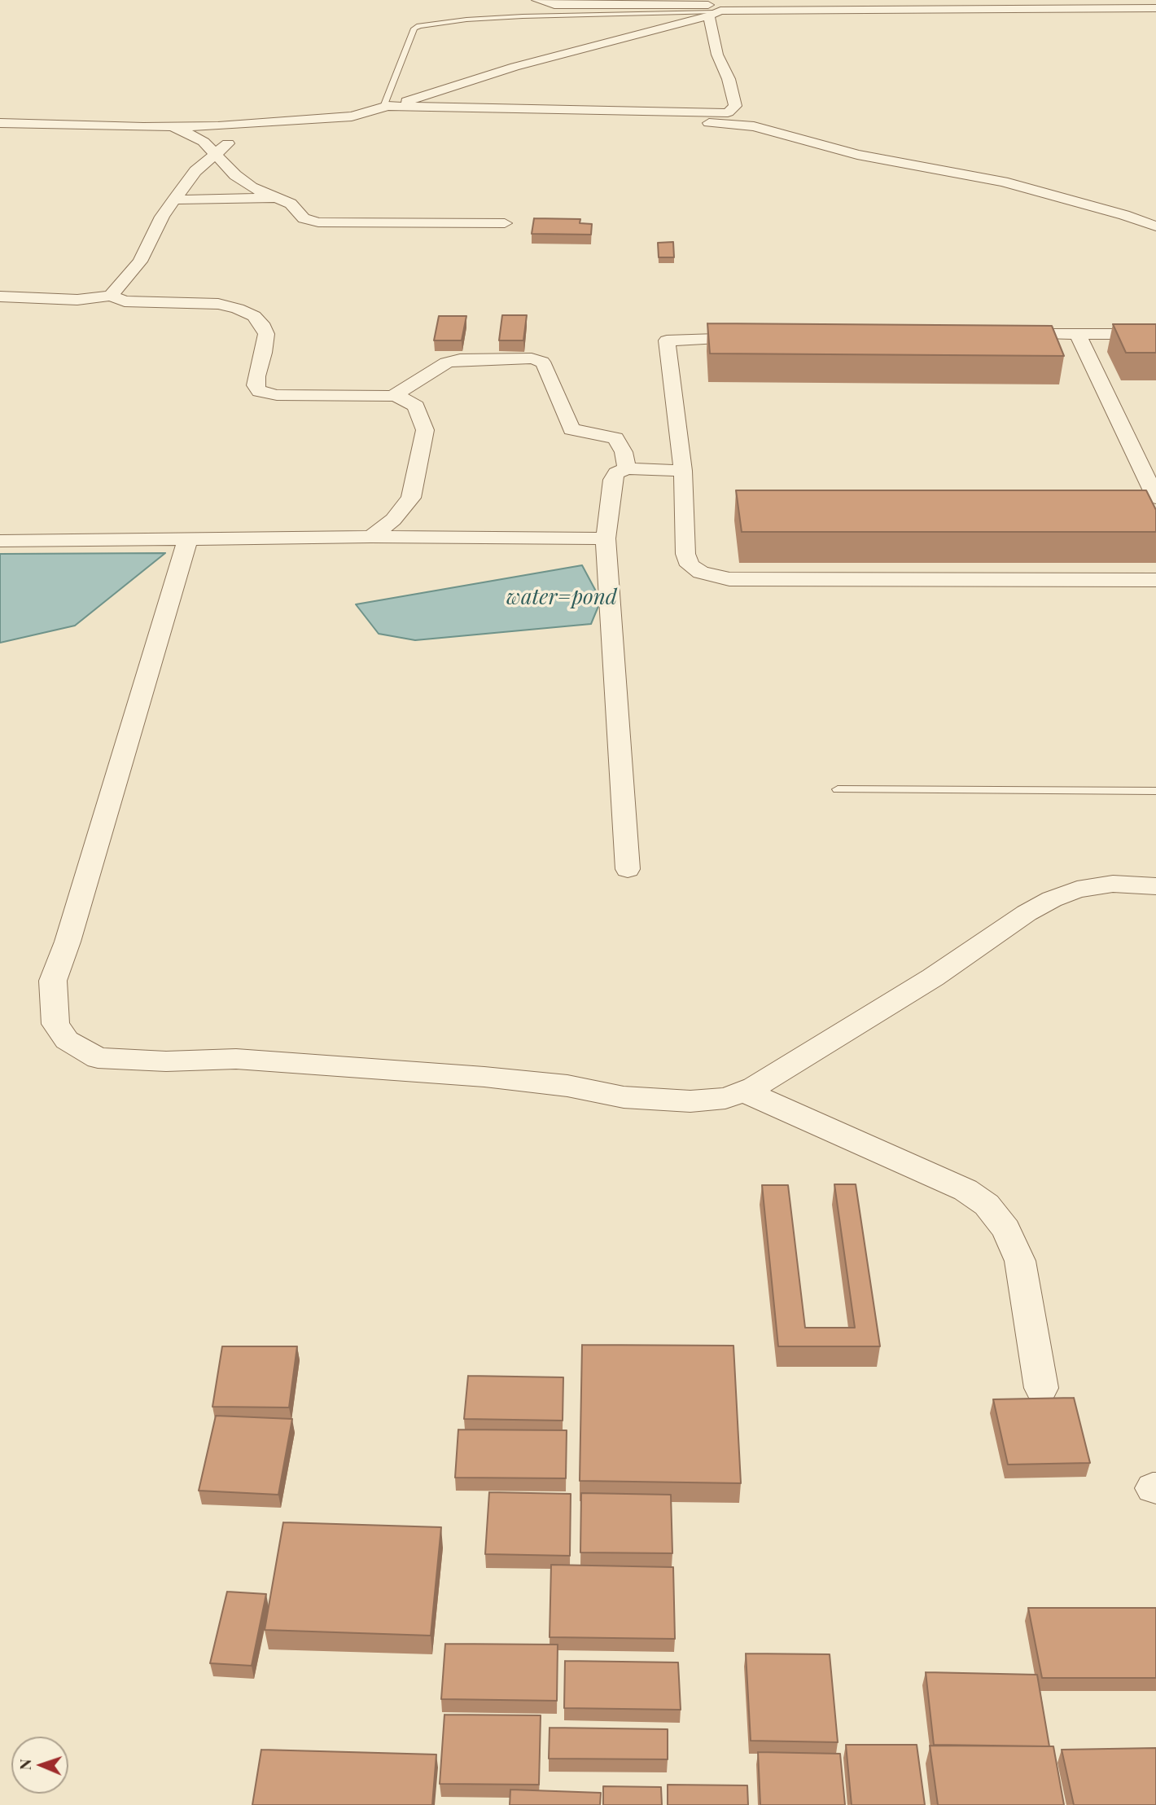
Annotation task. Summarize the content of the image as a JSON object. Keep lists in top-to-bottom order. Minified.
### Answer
{"water":["water=pond"],"north":"left"}
